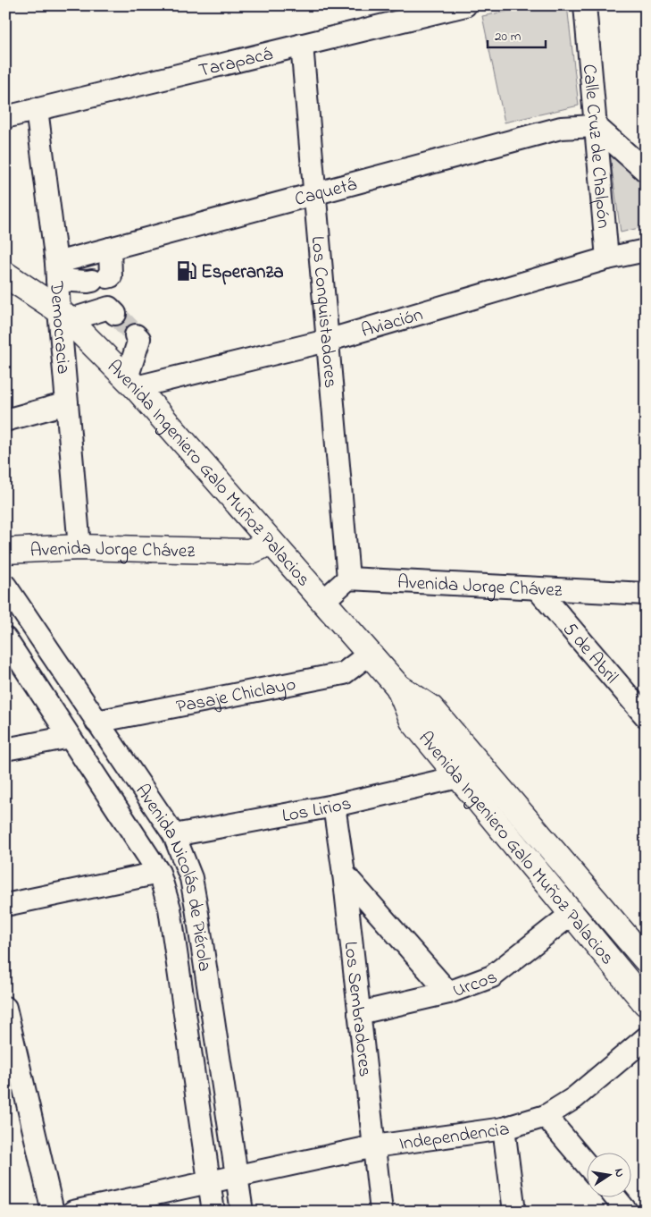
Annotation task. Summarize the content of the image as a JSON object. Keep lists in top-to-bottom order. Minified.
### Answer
{"streets":{"main road":["Avenida Ingeniero Galo Muñoz Palacios","Avenida Jorge Chávez"],"street":["Tarapacá","Calle Cruz de Chalpón","Caquetá","Los Conquistadores","Aviación","Democracia","5 de Abril","Pasaje Chiclayo","Los Lirios","Avenida Nicolás de Piérola","Urcos","Los Sembradores","Independencia"]},"crossings":[["Tarapacá","Los Conquistadores"],["Tarapacá","Democracia"],["Calle Cruz de Chalpón","Caquetá"],["Calle Cruz de Chalpón","Aviación"],["Caquetá","Los Conquistadores"],["Caquetá","Democracia"],["Los Conquistadores","Aviación"],["Los Conquistadores","Avenida Jorge Chávez"],["Aviación","Avenida Ingeniero Galo Muñoz Palacios"],["Democracia","Avenida Ingeniero Galo Muñoz Palacios"],["Democracia","Avenida Jorge Chávez"],["Avenida Ingeniero Galo Muñoz Palacios","Avenida Jorge Chávez"],["Avenida Ingeniero Galo Muñoz Palacios","Pasaje Chiclayo"],["Avenida Ingeniero Galo Muñoz Palacios","Los Lirios"],["Avenida Ingeniero Galo Muñoz Palacios","Urcos"],["Avenida Jorge Chávez","5 de Abril"],["Pasaje Chiclayo","Avenida Nicolás de Piérola"],["Los Lirios","Avenida Nicolás de Piérola"],["Los Lirios","Los Sembradores"],["Avenida Nicolás de Piérola","Independencia"],["Urcos","Los Sembradores"],["Los Sembradores","Independencia"]],"places":{"fuel station":["Esperanza"]},"scale_bar":"20 m","north":"right"}
